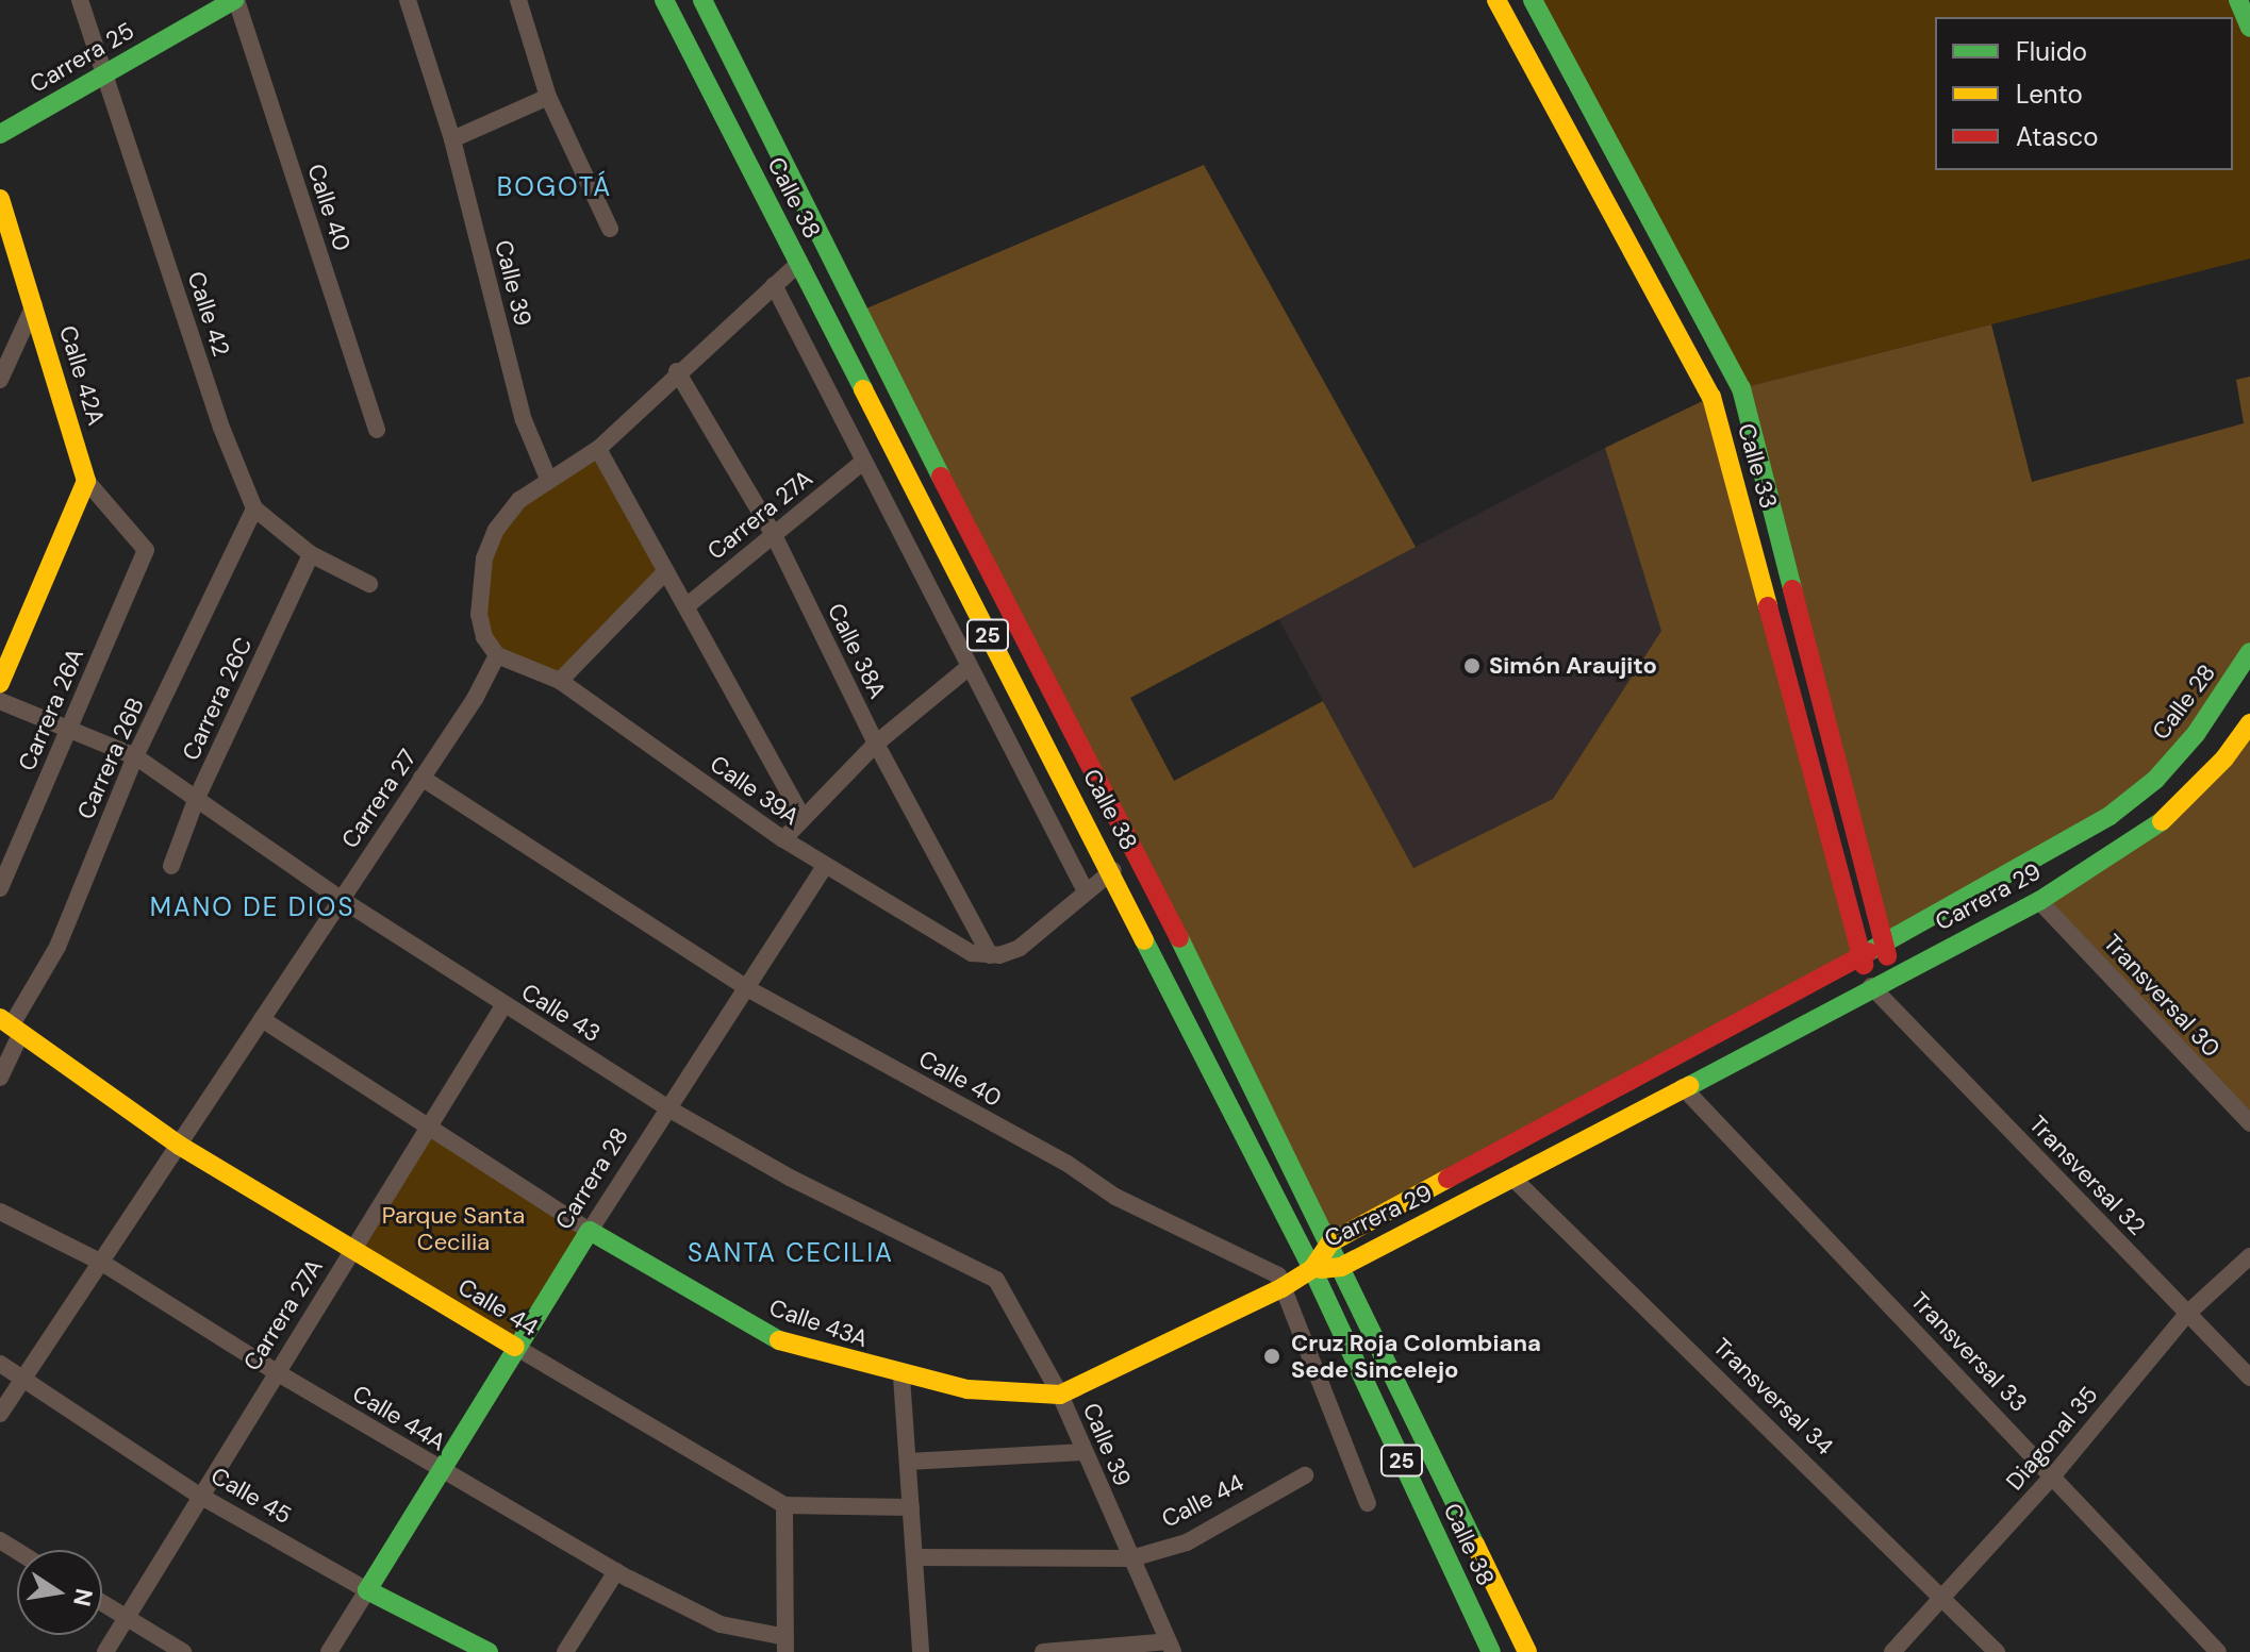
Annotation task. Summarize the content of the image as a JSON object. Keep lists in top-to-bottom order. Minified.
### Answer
{"streets":{"main road":["Carrera 25","Calle 38","Calle 42A","Calle 33","25","Calle 28","Carrera 29","Carrera 28","Calle 44","Calle 43A","Calle 45"],"street":["Calle 40","Calle 39","Calle 42","Carrera 27A","Calle 38A","Carrera 26C","Carrera 26A","Carrera 26B","Calle 39A","Carrera 27","Transversal 30","Calle 43","Transversal 32","Transversal 33","Transversal 34","Calle 44A","Diagonal 35"]},"crossings":[["Carrera 25","Calle 40"],["Carrera 25","Calle 42"],["Calle 38","Carrera 29"],["Calle 38","Calle 43A"],["Calle 40","Carrera 27"],["Calle 40","Carrera 28"],["Calle 40","Calle 43A"],["Calle 39","Calle 43"],["Calle 39","Calle 44"],["Calle 39","Calle 43A"],["Calle 42","Carrera 26C"],["Calle 42","Carrera 26B"],["Calle 42A","Carrera 26A"],["Calle 33","Carrera 29"],["Calle 33","Transversal 32"],["Carrera 27A","Calle 38A"],["Carrera 27A","Calle 43"],["Carrera 27A","Calle 44"],["Carrera 27A","Calle 43A"],["Carrera 27A","Calle 44A"],["Carrera 27A","Calle 45"],["Calle 38A","Calle 39A"],["Carrera 26C","Calle 43"],["Calle 28","Carrera 29"],["Carrera 26A","Calle 43"],["Carrera 26B","Calle 43"],["Carrera 26B","Calle 44"],["Calle 39A","Carrera 27"],["Calle 39A","Carrera 28"],["Carrera 27","Calle 43"],["Carrera 27","Calle 44"],["Carrera 27","Calle 43A"],["Carrera 27","Calle 44A"],["Carrera 27","Calle 45"],["Carrera 29","Transversal 30"],["Carrera 29","Transversal 32"],["Carrera 29","Calle 43A"],["Carrera 29","Transversal 33"],["Carrera 29","Transversal 34"],["Calle 43","Carrera 28"],["Calle 43","Calle 43A"],["Transversal 32","Diagonal 35"],["Carrera 28","Calle 44"],["Carrera 28","Calle 43A"],["Carrera 28","Calle 44A"],["Carrera 28","Calle 45"],["Transversal 33","Diagonal 35"],["Transversal 34","Diagonal 35"]],"districts":["BOGOTÁ","MANO DE DIOS","SANTA CECILIA"],"parks":["Parque Santa Cecilia"],"places":["Simón Araujito","Cruz Roja Colombiana Sede Sincelejo"],"legend":["Fluido","Lento","Atasco"],"north":"right"}
